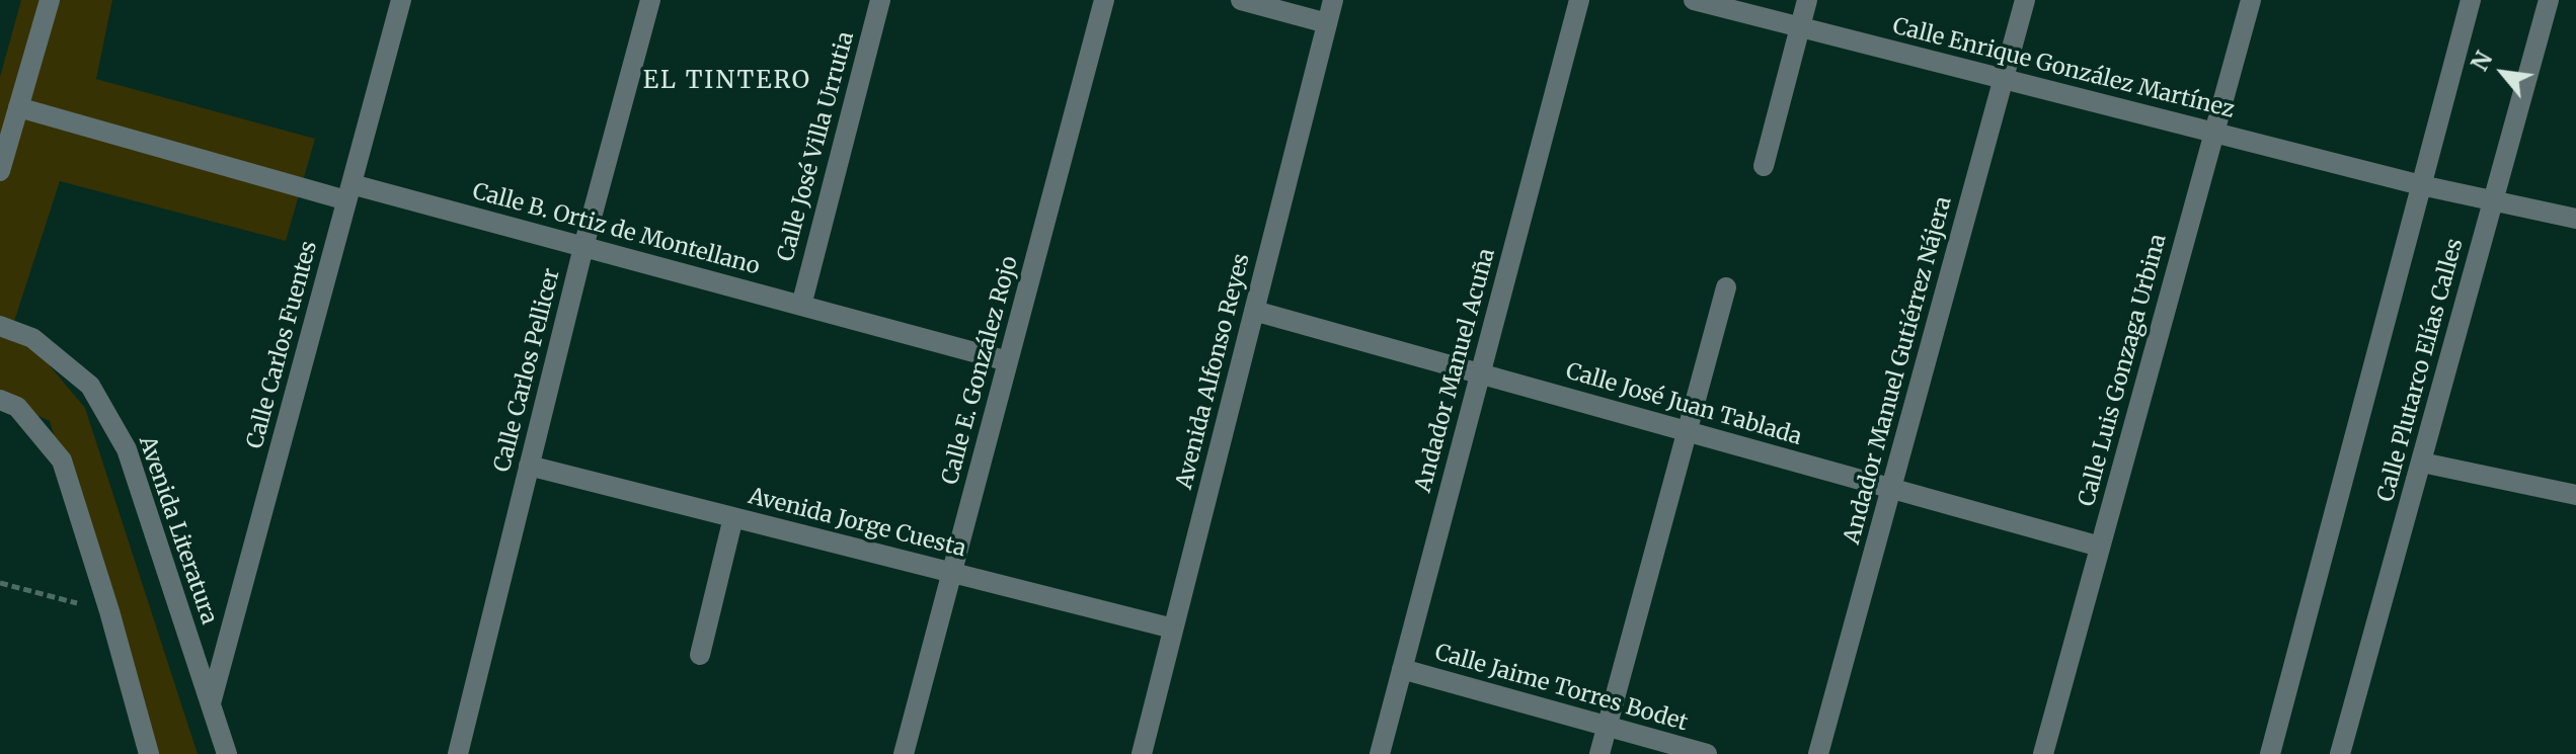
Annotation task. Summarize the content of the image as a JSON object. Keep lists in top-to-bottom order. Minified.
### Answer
{"streets":{"street":["Calle Enrique González Martínez","Calle José Villa Urrutia","Calle B. Ortiz de Montellano","Calle Carlos Fuentes","Calle Carlos Pellicer","Calle E. González Rojo","Andador Manuel Acuña","Andador Manuel Gutiérrez Nájera","Calle Luis Gonzaga Urbina","Calle Plutarco Elías Calles","Avenida Alfonso Reyes","Calle José Juan Tablada","Avenida Jorge Cuesta","Avenida Literatura","Calle Jaime Torres Bodet"]},"crossings":[["Calle Enrique González Martínez","Andador Manuel Gutiérrez Nájera"],["Calle Enrique González Martínez","Calle Luis Gonzaga Urbina"],["Calle Enrique González Martínez","Calle Plutarco Elías Calles"],["Calle José Villa Urrutia","Calle B. Ortiz de Montellano"],["Calle B. Ortiz de Montellano","Calle Carlos Fuentes"],["Calle B. Ortiz de Montellano","Calle Carlos Pellicer"],["Calle B. Ortiz de Montellano","Calle E. González Rojo"],["Calle Carlos Fuentes","Avenida Literatura"],["Calle Carlos Pellicer","Avenida Jorge Cuesta"],["Calle E. González Rojo","Avenida Jorge Cuesta"],["Andador Manuel Acuña","Calle José Juan Tablada"],["Andador Manuel Acuña","Calle Jaime Torres Bodet"],["Andador Manuel Gutiérrez Nájera","Calle José Juan Tablada"],["Calle Luis Gonzaga Urbina","Calle José Juan Tablada"],["Avenida Alfonso Reyes","Calle José Juan Tablada"],["Avenida Alfonso Reyes","Avenida Jorge Cuesta"]],"districts":["EL TINTERO"],"north":"top left"}
